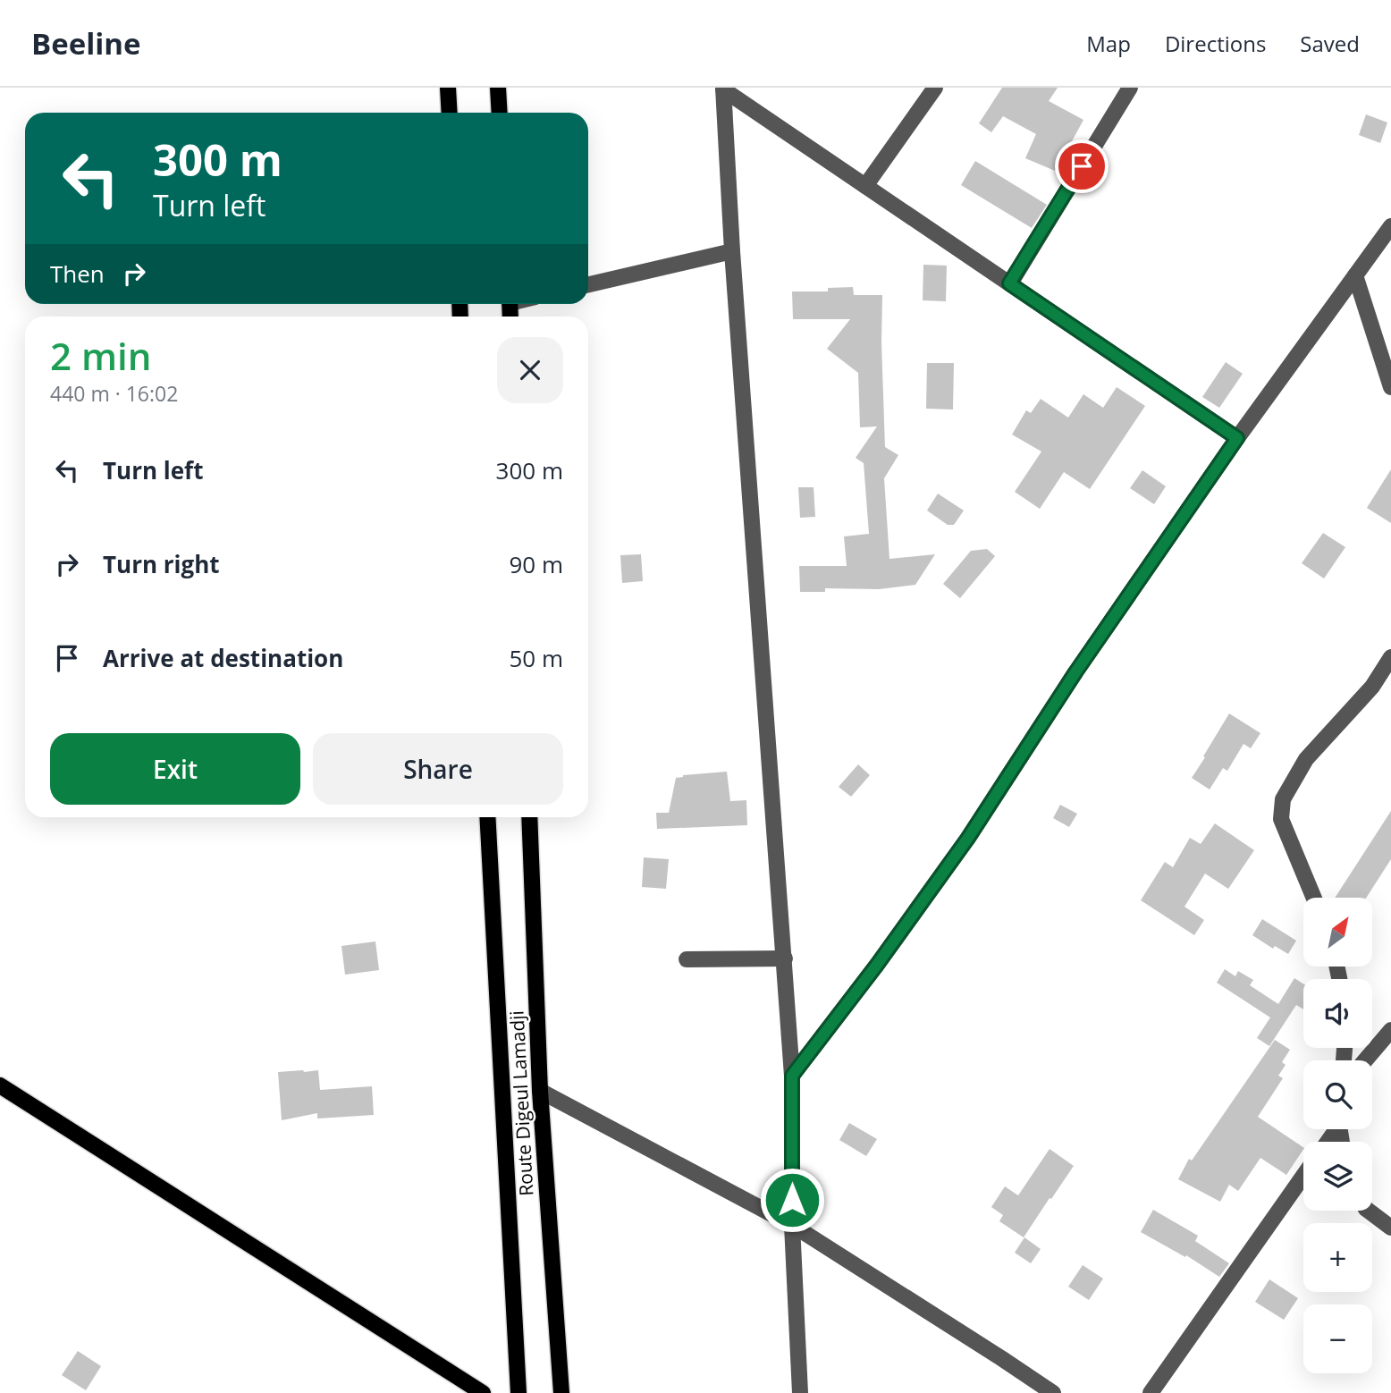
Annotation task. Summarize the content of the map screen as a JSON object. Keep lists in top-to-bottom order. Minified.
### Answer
{"streets":{"main road":["Route Digeul Lamadji"]},"north":"top right","page":{"header":"Beeline","nav":["Map","Directions","Saved"],"turn":["300 m","Turn left"],"then":"Then","heading":["2 min","440 m · 16:02"],"list":[{"name":"Turn left","value":"300 m"},{"name":"Turn right","value":"90 m"},{"name":"Arrive at destination","value":"50 m"}],"buttons":["Exit","Share"],"map_buttons":["+","−"]}}
